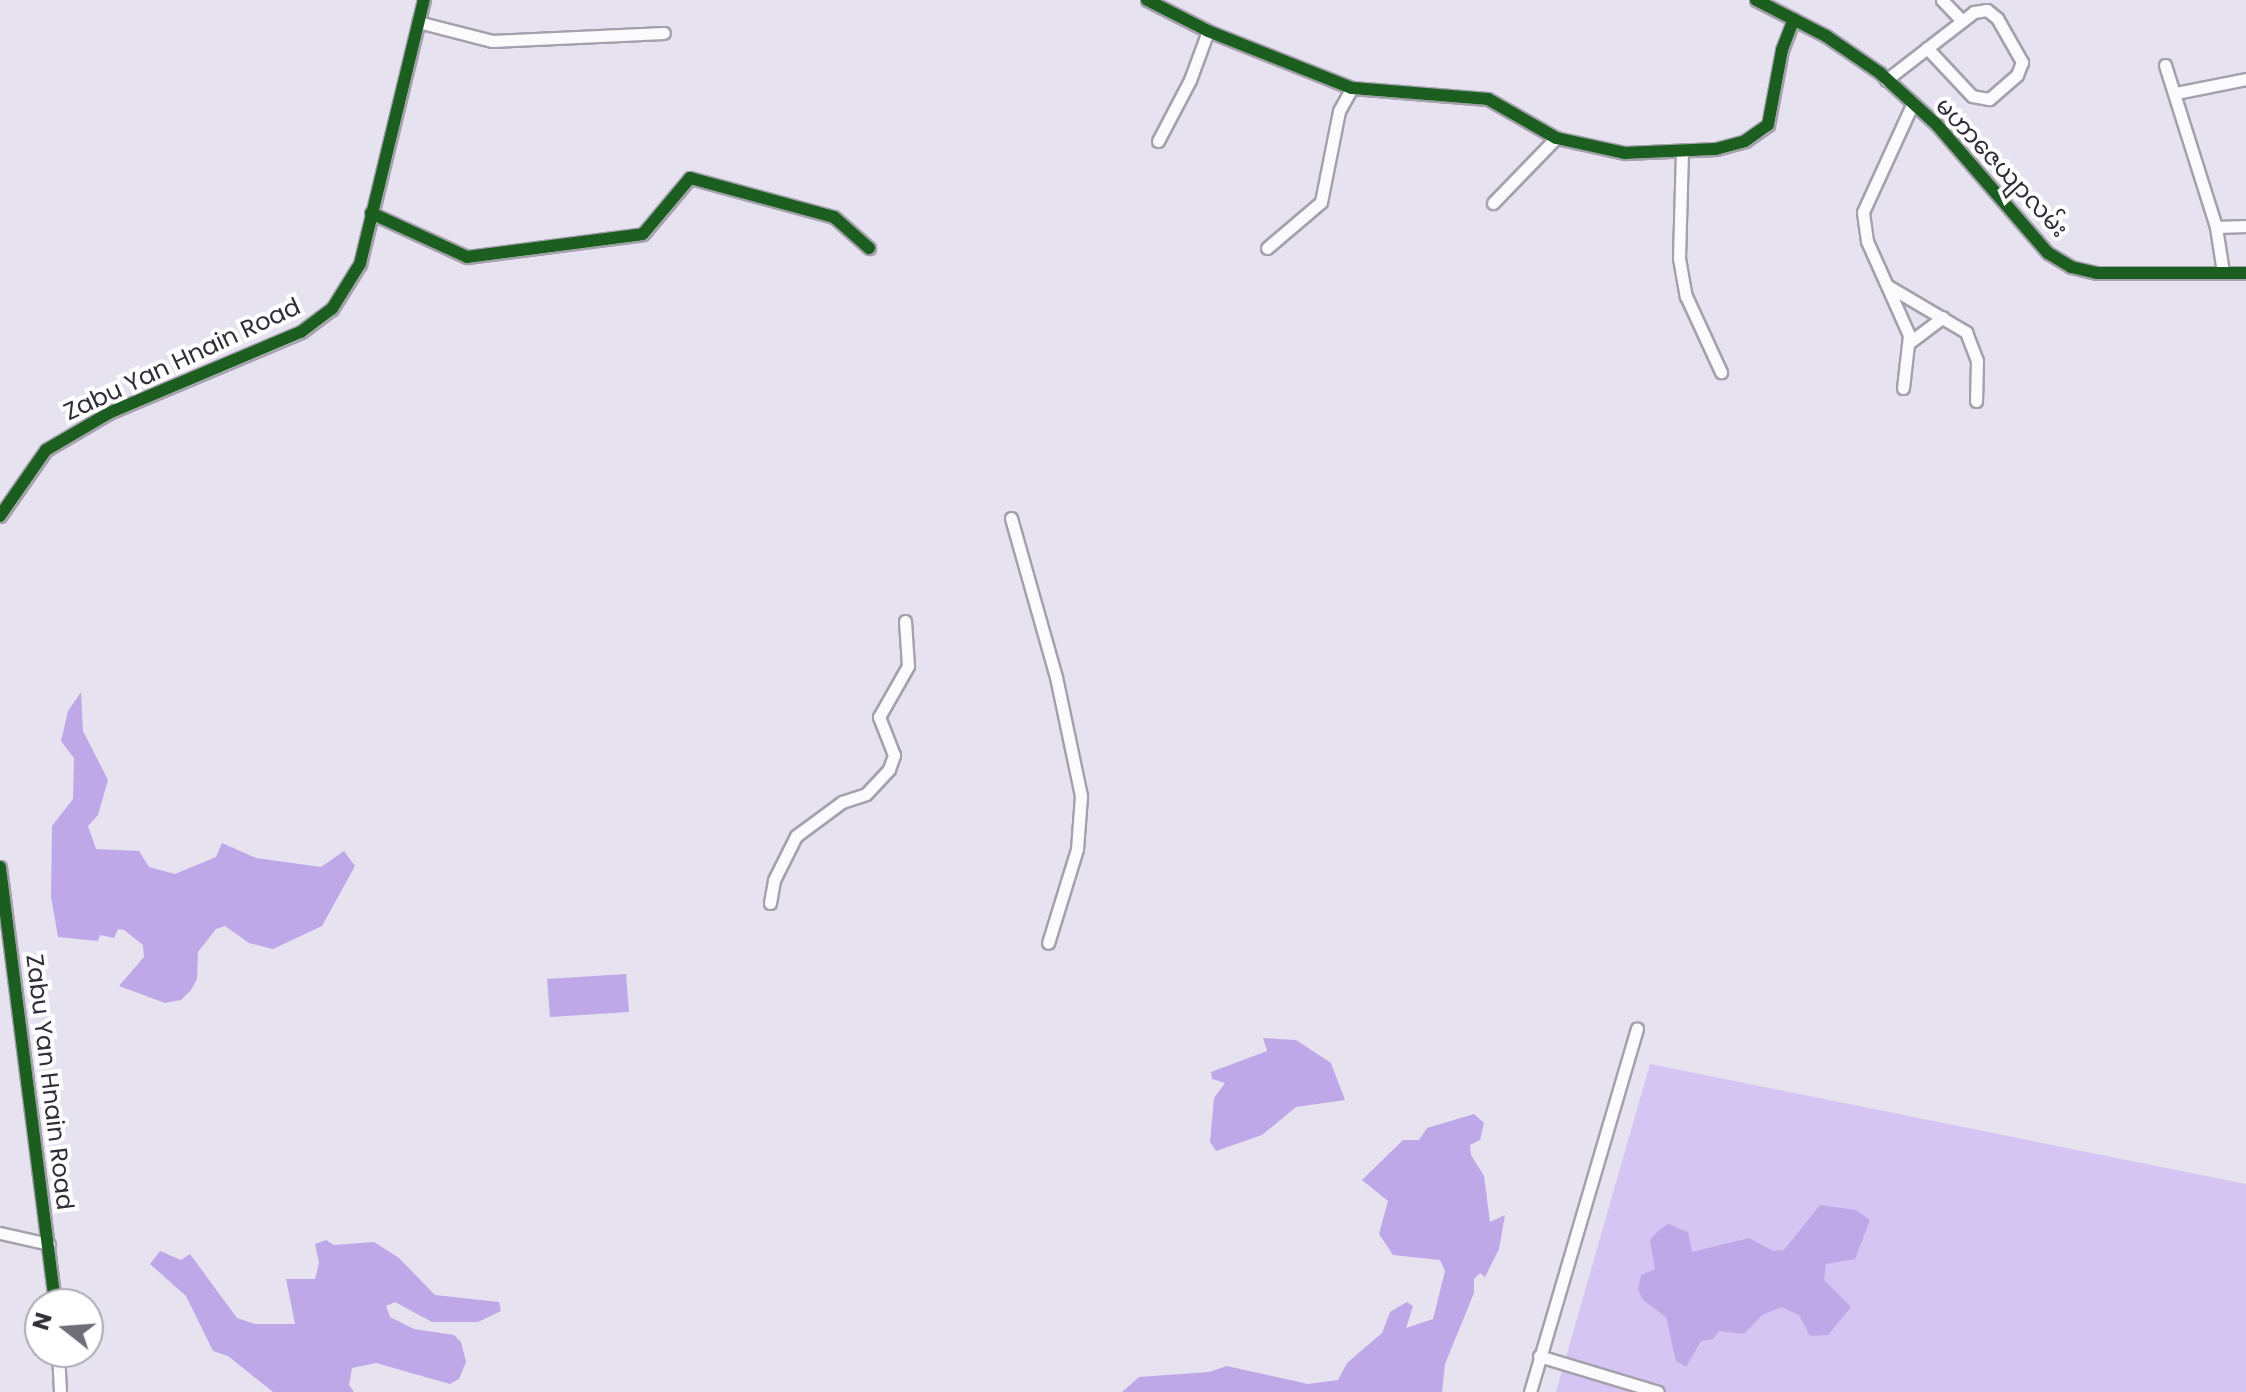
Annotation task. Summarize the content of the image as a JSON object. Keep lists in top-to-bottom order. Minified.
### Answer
{"streets":{"street":["မဟာဇေယျာလမ်း","Zabu Yan Hnain Road"]},"north":"left"}
